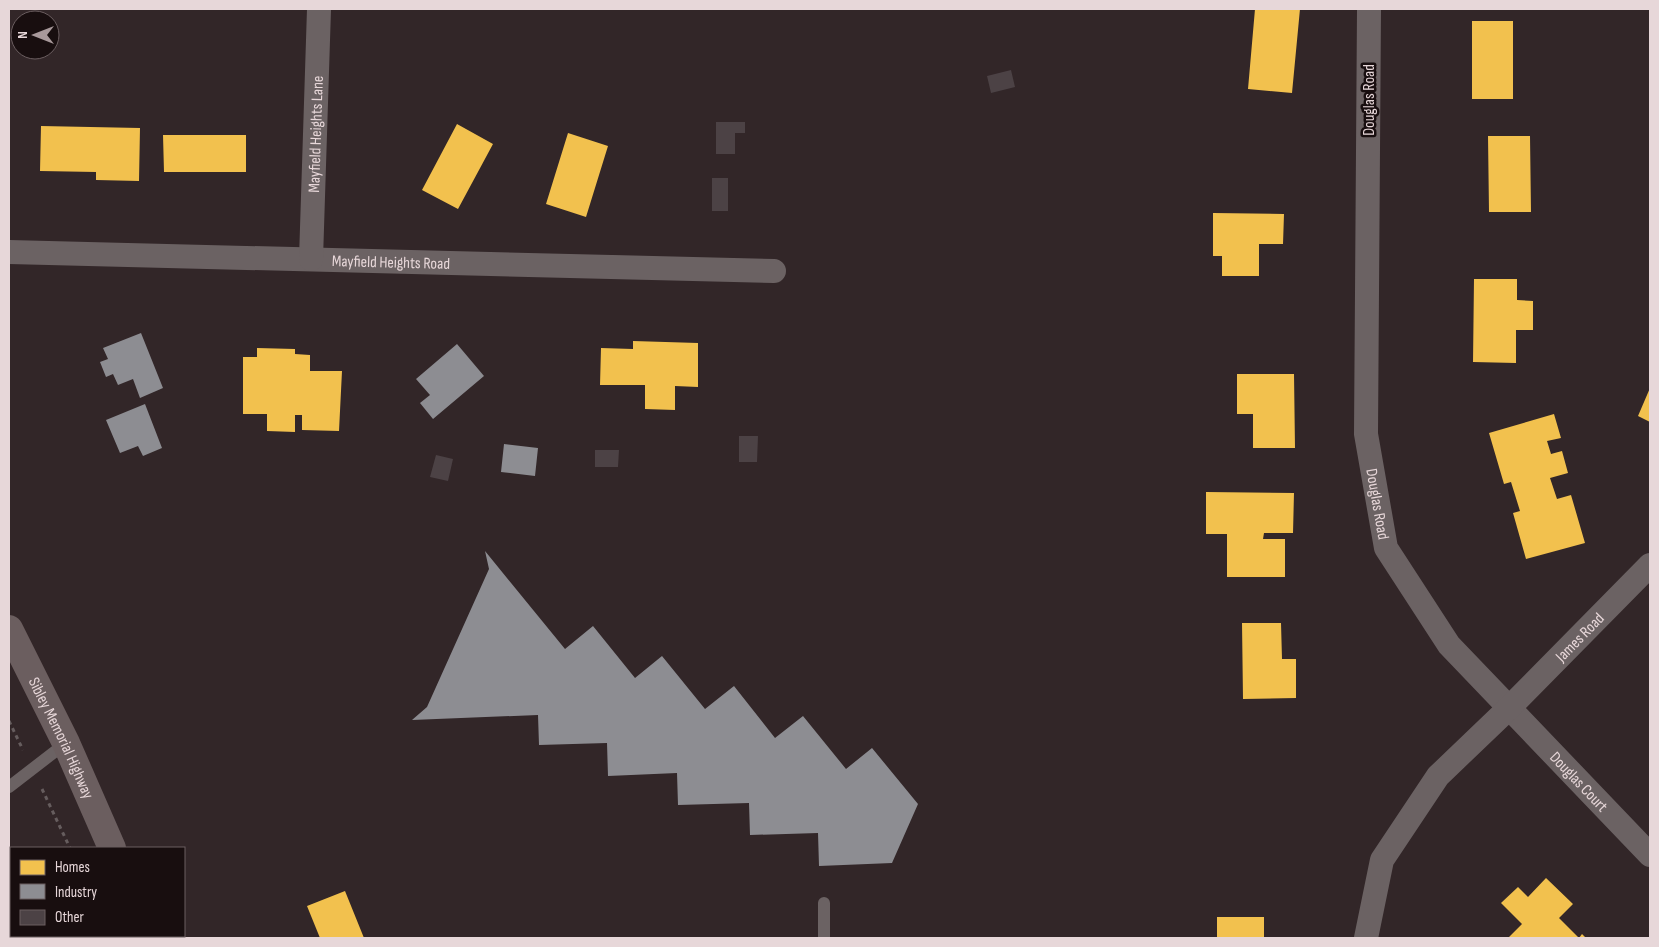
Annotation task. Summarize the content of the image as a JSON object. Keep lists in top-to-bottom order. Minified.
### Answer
{"streets":{"main road":["Sibley Memorial Highway"],"street":["Douglas Road","Mayfield Heights Lane","Mayfield Heights Road","James Road","Douglas Court"]},"crossings":[["Douglas Road","James Road"],["Douglas Road","Douglas Court"],["Mayfield Heights Lane","Mayfield Heights Road"],["James Road","Douglas Court"]],"legend":["Homes","Industry","Other"],"north":"left"}
